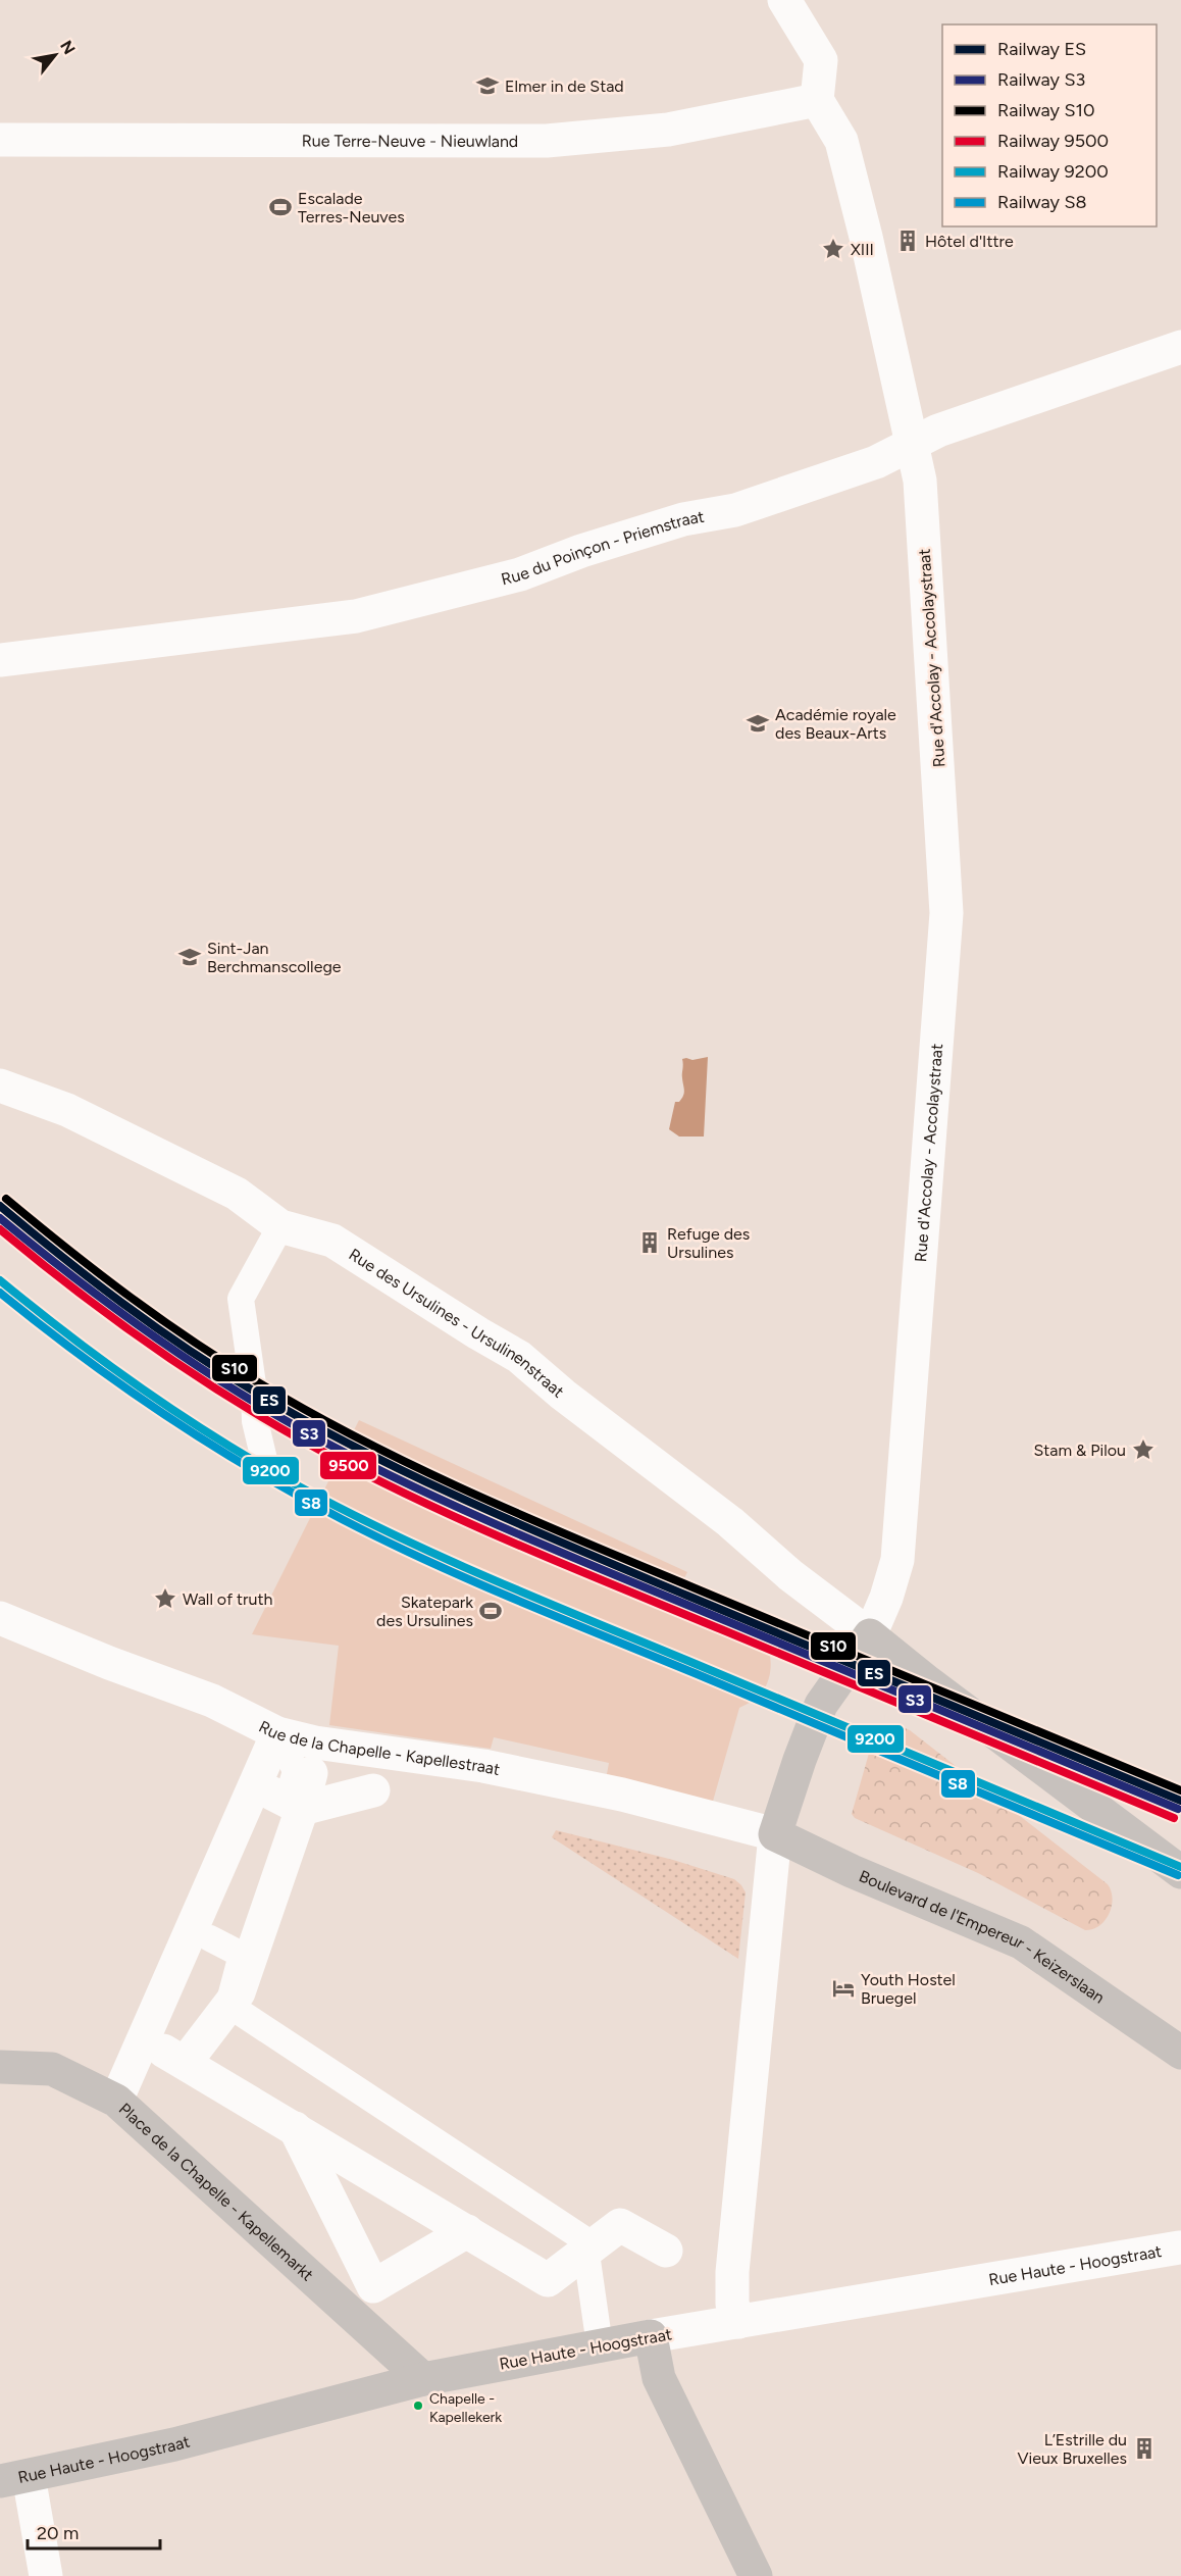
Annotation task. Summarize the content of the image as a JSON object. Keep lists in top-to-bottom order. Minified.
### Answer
{"streets":{"street":["Rue Terre-Neuve - Nieuwland","Rue du Poinçon - Priemstraat","Rue d'Accolay - Accolaystraat","Rue des Ursulines - Ursulinenstraat","Rue de la Chapelle - Kapellestraat","Boulevard de l'Empereur - Keizerslaan","Place de la Chapelle - Kapellemarkt","Rue Haute - Hoogstraat"]},"crossings":[["Rue Terre-Neuve - Nieuwland","Rue d'Accolay - Accolaystraat"],["Rue du Poinçon - Priemstraat","Rue d'Accolay - Accolaystraat"],["Rue d'Accolay - Accolaystraat","Rue des Ursulines - Ursulinenstraat"],["Rue d'Accolay - Accolaystraat","Rue de la Chapelle - Kapellestraat"],["Rue d'Accolay - Accolaystraat","Boulevard de l'Empereur - Keizerslaan"],["Rue de la Chapelle - Kapellestraat","Boulevard de l'Empereur - Keizerslaan"],["Rue de la Chapelle - Kapellestraat","Place de la Chapelle - Kapellemarkt"],["Place de la Chapelle - Kapellemarkt","Rue Haute - Hoogstraat"]],"places":{"school or university":["Elmer in de Stad","Académie royale des Beaux-Arts","Sint-Jan Berchmanscollege"],"sports":["Escalade Terres-Neuves","Skatepark des Ursulines"],"building":["Hôtel d'Ittre","Refuge des Ursulines","L’Estrille du Vieux Bruxelles"],"place":["XIII","Stam & Pilou","Wall of truth"],"hotel":["Youth Hostel Bruegel"],"other":["Chapelle - Kapellekerk"]},"lines":["rail line S10","rail line ES","rail line S3","rail line 9500","rail line 9200","rail line S8"],"legend":["Railway ES","Railway S3","Railway S10","Railway 9500","Railway 9200","Railway S8"],"scale_bar":"20 m","north":"top right"}
